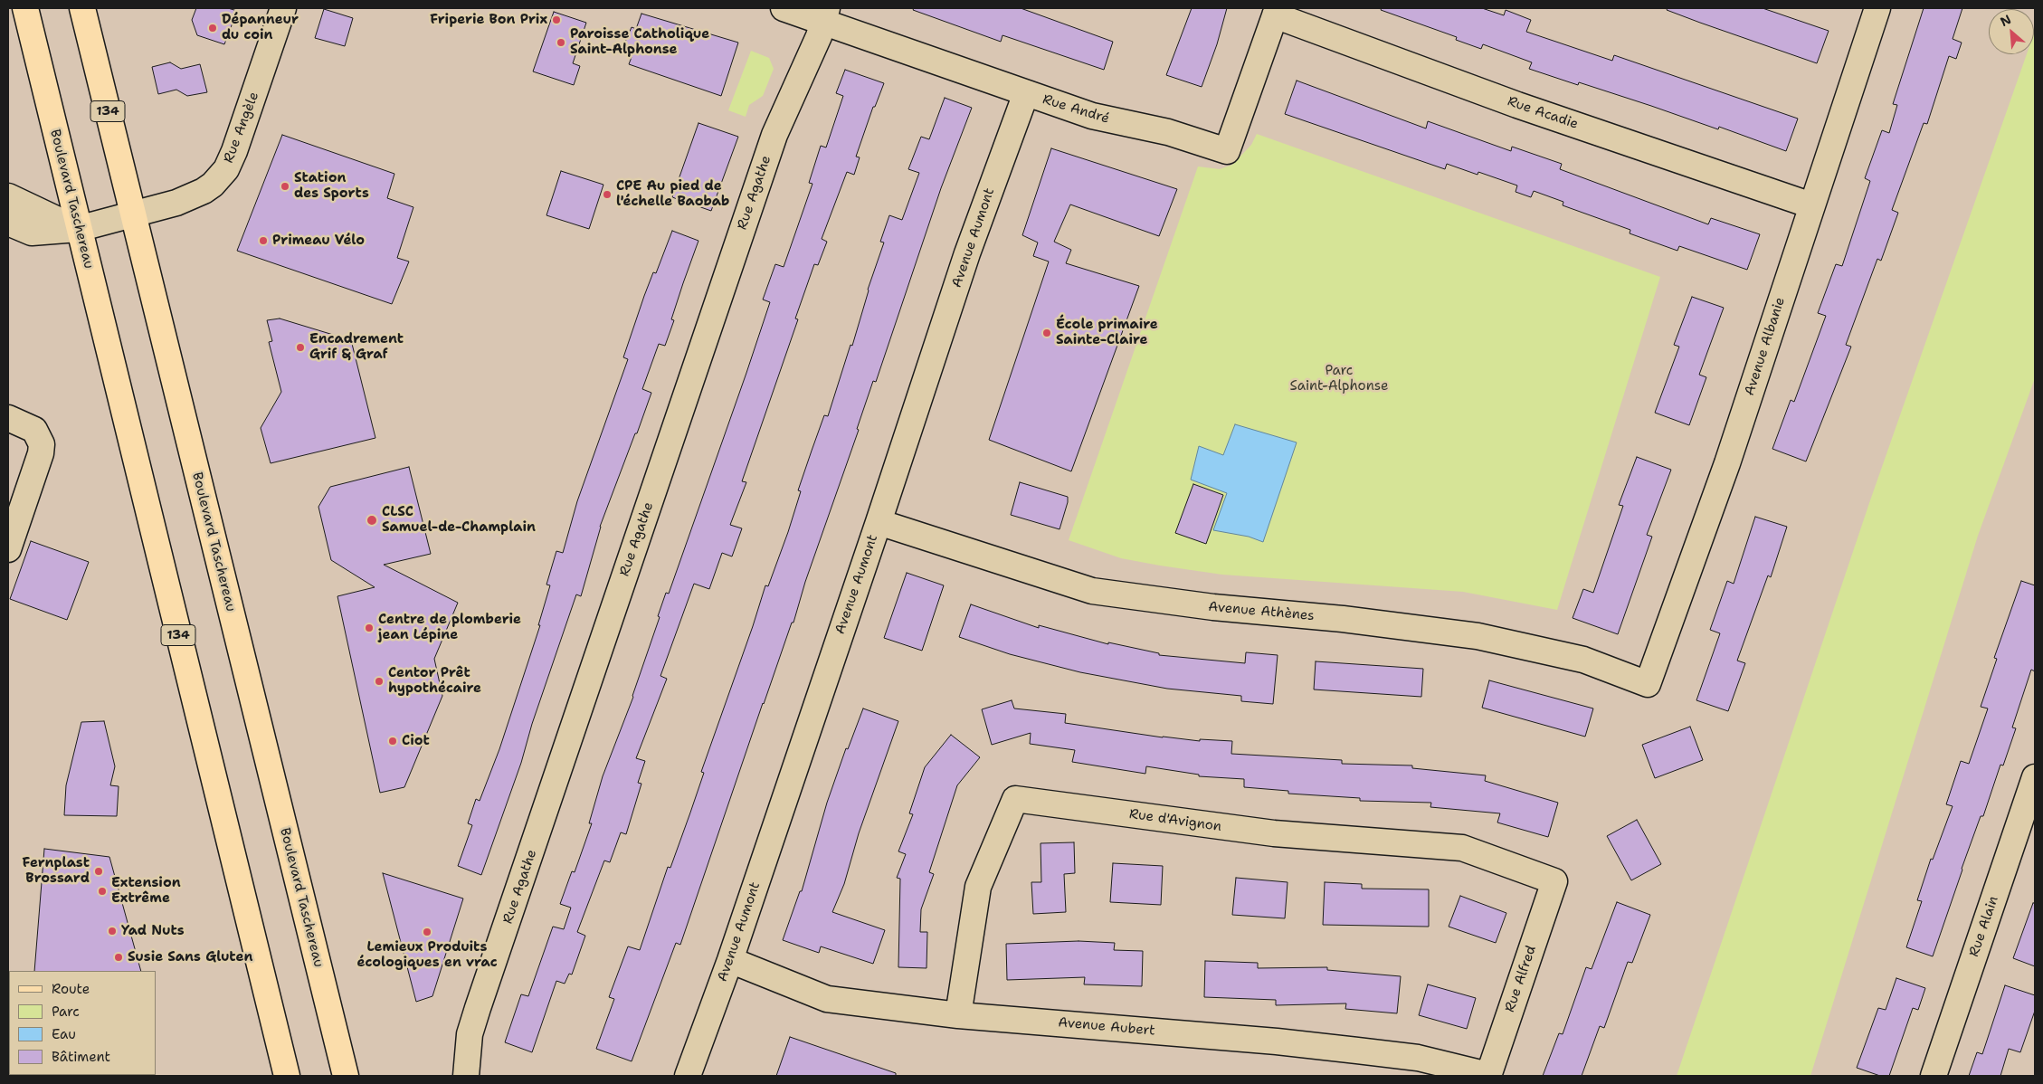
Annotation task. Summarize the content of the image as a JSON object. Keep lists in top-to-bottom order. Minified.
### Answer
{"streets":{"main road":["134","Boulevard Taschereau"],"street":["Rue André","Rue Acadie","Rue Angèle","Rue Agathe","Avenue Aumont","Avenue Albanie","Avenue Athènes","Rue d'Avignon","Rue Alain","Rue Alfred","Avenue Aubert"]},"crossings":[["Rue André","Rue Acadie"],["Rue André","Rue Agathe"],["Rue André","Avenue Aumont"],["Rue Acadie","Avenue Albanie"],["Rue Angèle","Boulevard Taschereau"],["Avenue Aumont","Avenue Athènes"],["Avenue Aumont","Avenue Aubert"],["Avenue Albanie","Avenue Athènes"],["Rue d'Avignon","Rue Alfred"],["Rue d'Avignon","Avenue Aubert"],["Rue Alfred","Avenue Aubert"]],"parks":["Parc Saint-Alphonse"],"places":["Friperie Bon Prix","Dépanneur du coin","Paroisse Catholique Saint-Alphonse","Station des Sports","CPE Au pied de l'échelle Baobab","Primeau Vélo","École primaire Sainte-Claire","Encadrement Grif & Graf","CLSC Samuel-de-Champlain","Centre de plomberie jean Lépine","Centor Prêt hypothécaire","Ciot","Fernplast Brossard","Extension Extrême","Yad Nuts","Lemieux Produits écologiques en vrac","Susie Sans Gluten"],"legend":["Route","Parc","Eau","Bâtiment"],"north":"top left"}
